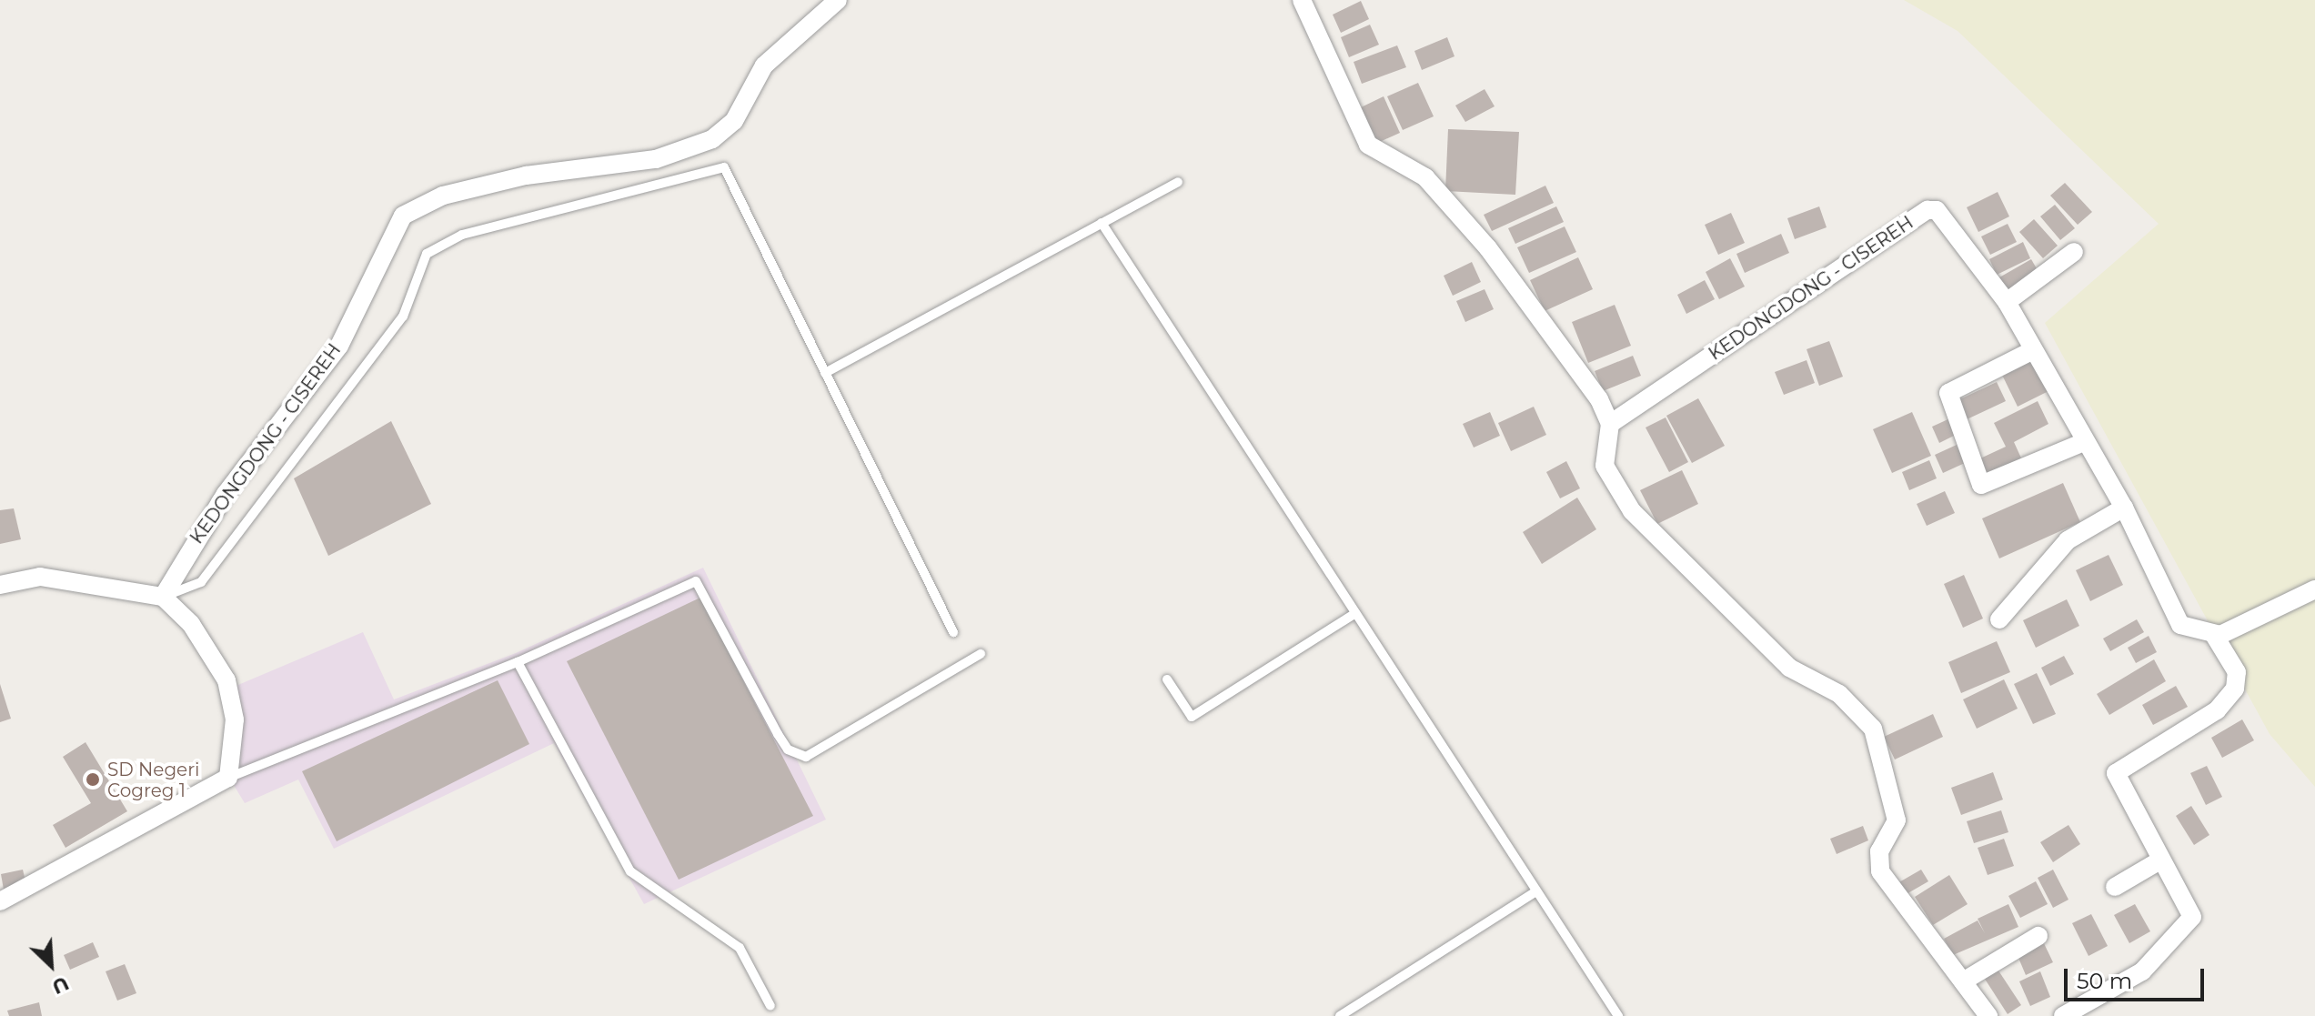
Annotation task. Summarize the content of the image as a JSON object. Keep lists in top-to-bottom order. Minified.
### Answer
{"streets":{"street":["KEDONGDONG - CISEREH"]},"places":["SD Negeri Cogreg 1"],"scale_bar":"50 m","north":"bottom right"}
